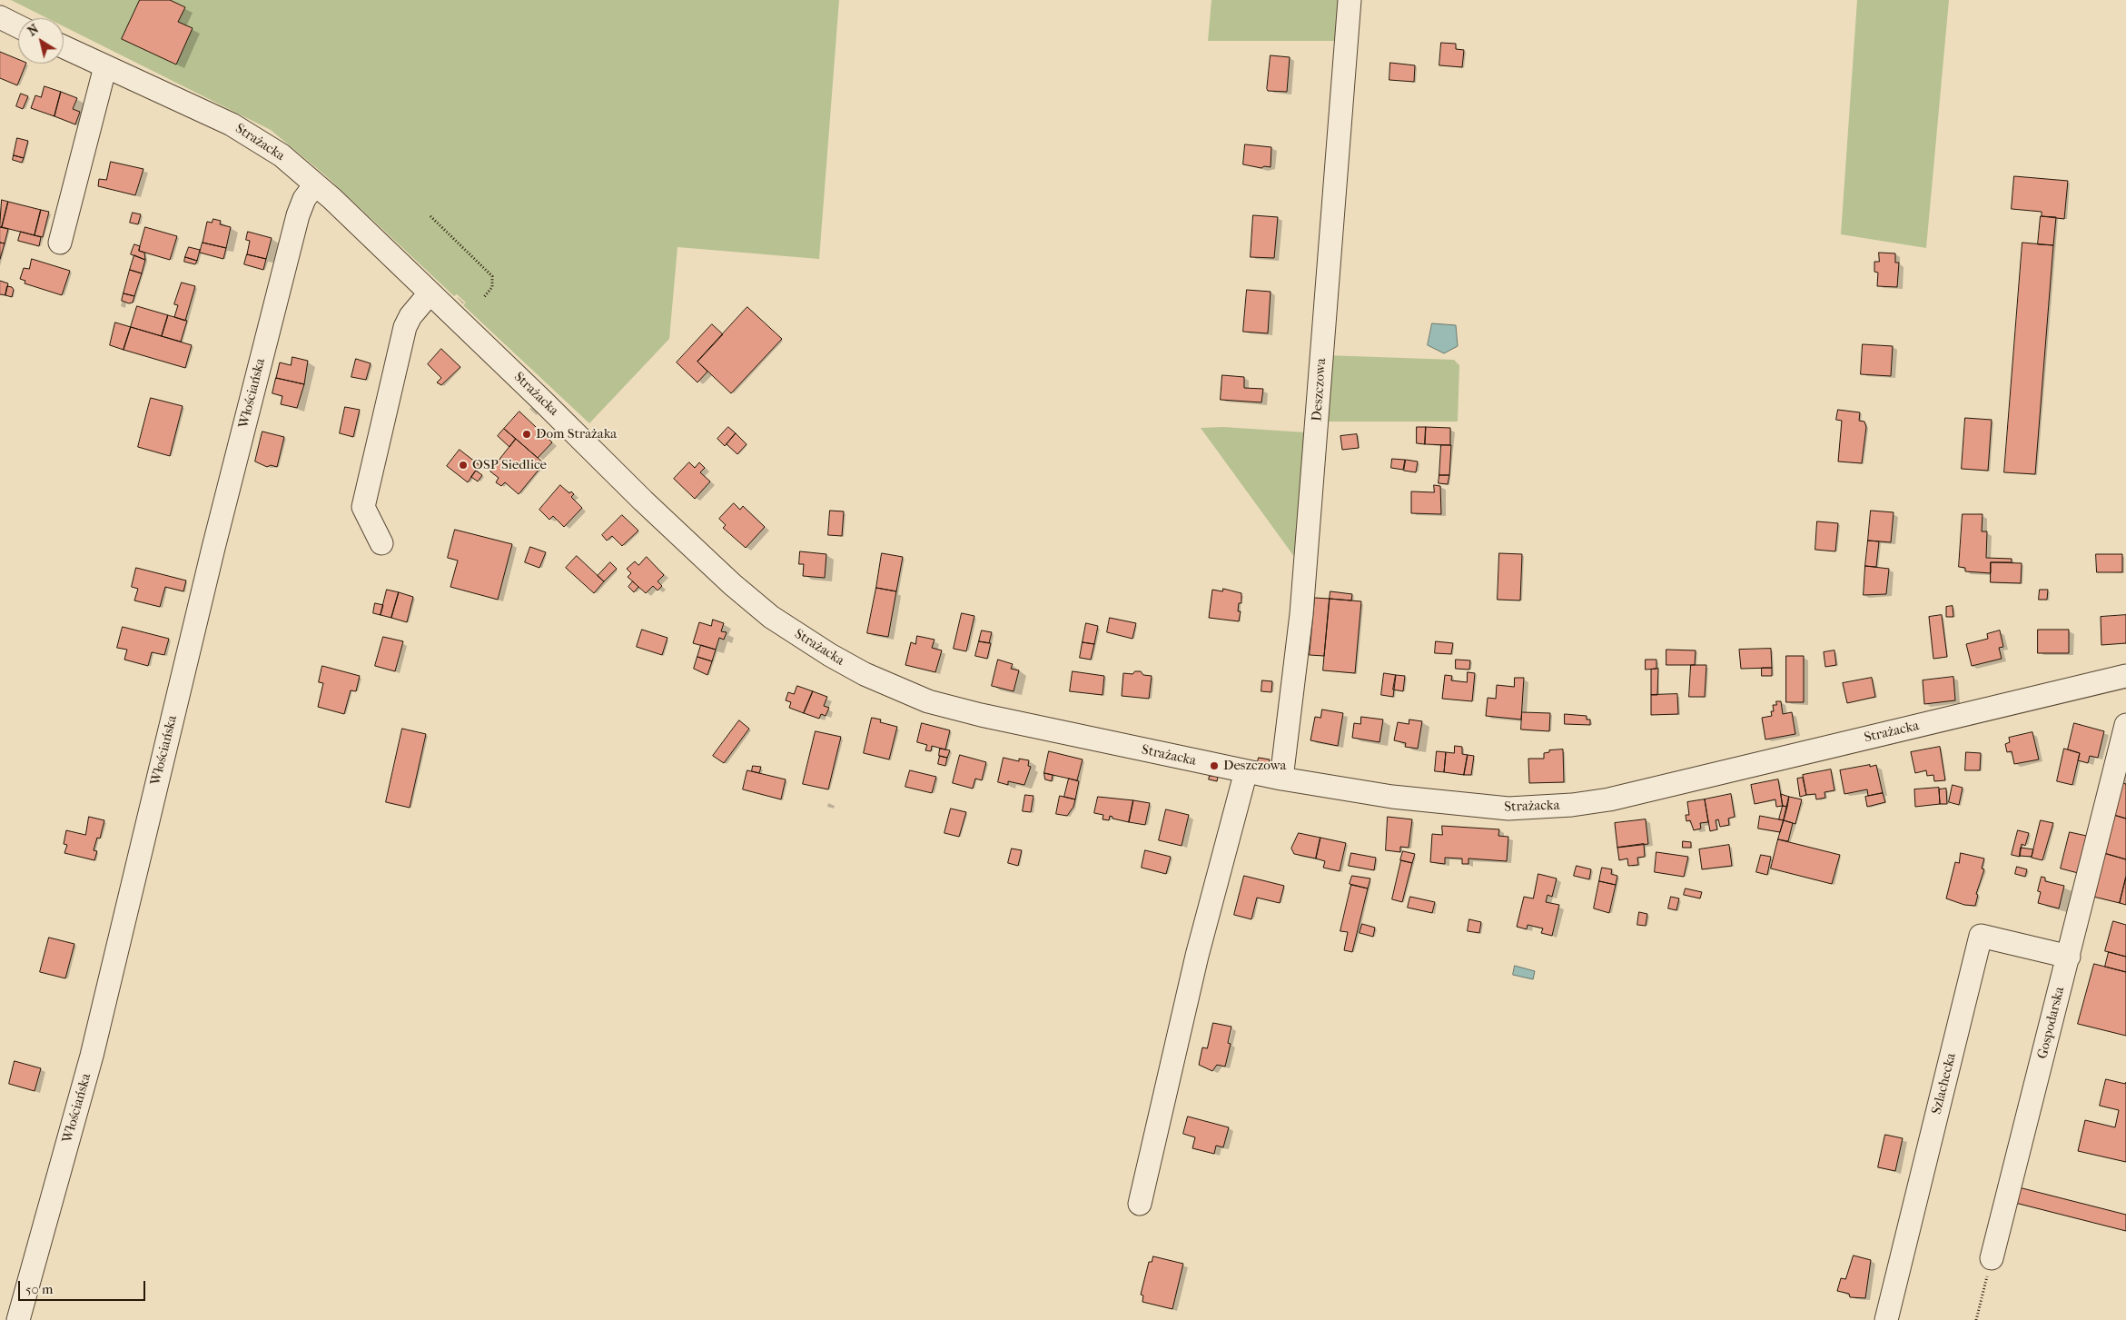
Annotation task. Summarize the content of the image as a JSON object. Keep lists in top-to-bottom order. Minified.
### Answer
{"streets":{"street":["Strażacka","Deszczowa","Włościańska","Gospodarska","Szlachecka"]},"crossings":[["Strażacka","Deszczowa"],["Strażacka","Włościańska"],["Gospodarska","Szlachecka"]],"places":["Dom Strażaka","OSP Siedlice","Deszczowa"],"scale_bar":"50 m","north":"top left"}
